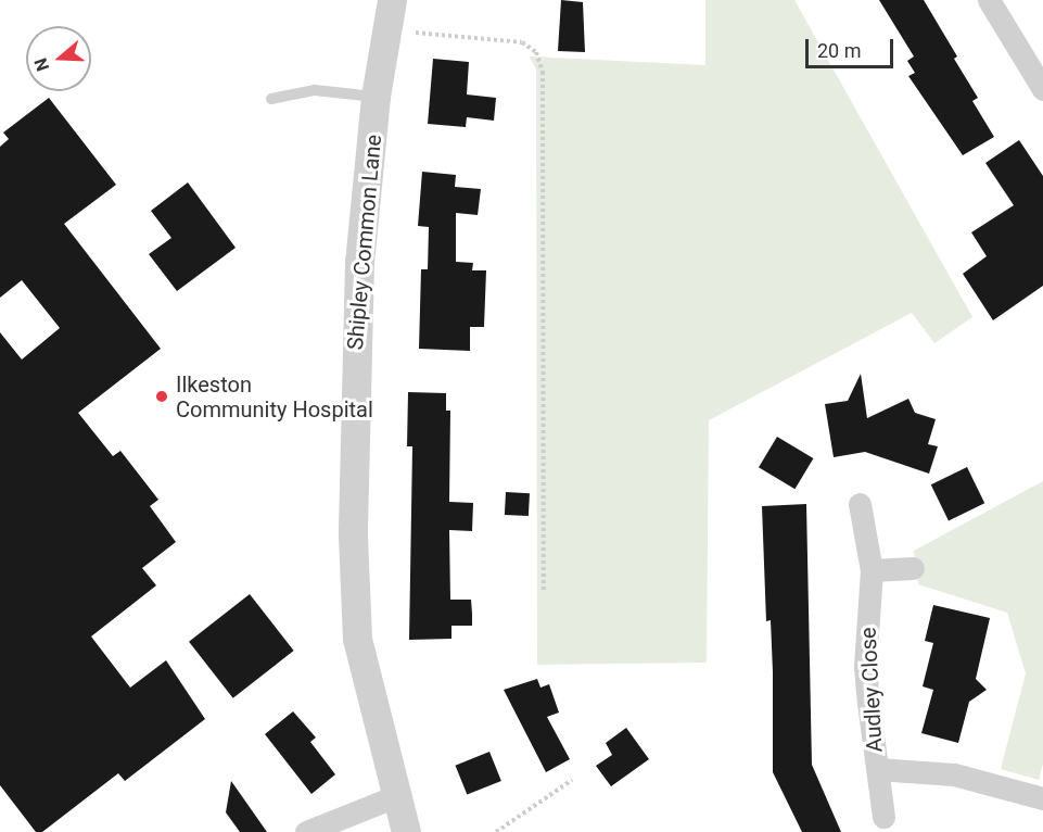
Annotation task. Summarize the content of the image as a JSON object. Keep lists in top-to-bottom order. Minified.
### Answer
{"streets":{"street":["Shipley Common Lane","Audley Close"]},"places":["Ilkeston Community Hospital"],"scale_bar":"20 m","north":"left"}
